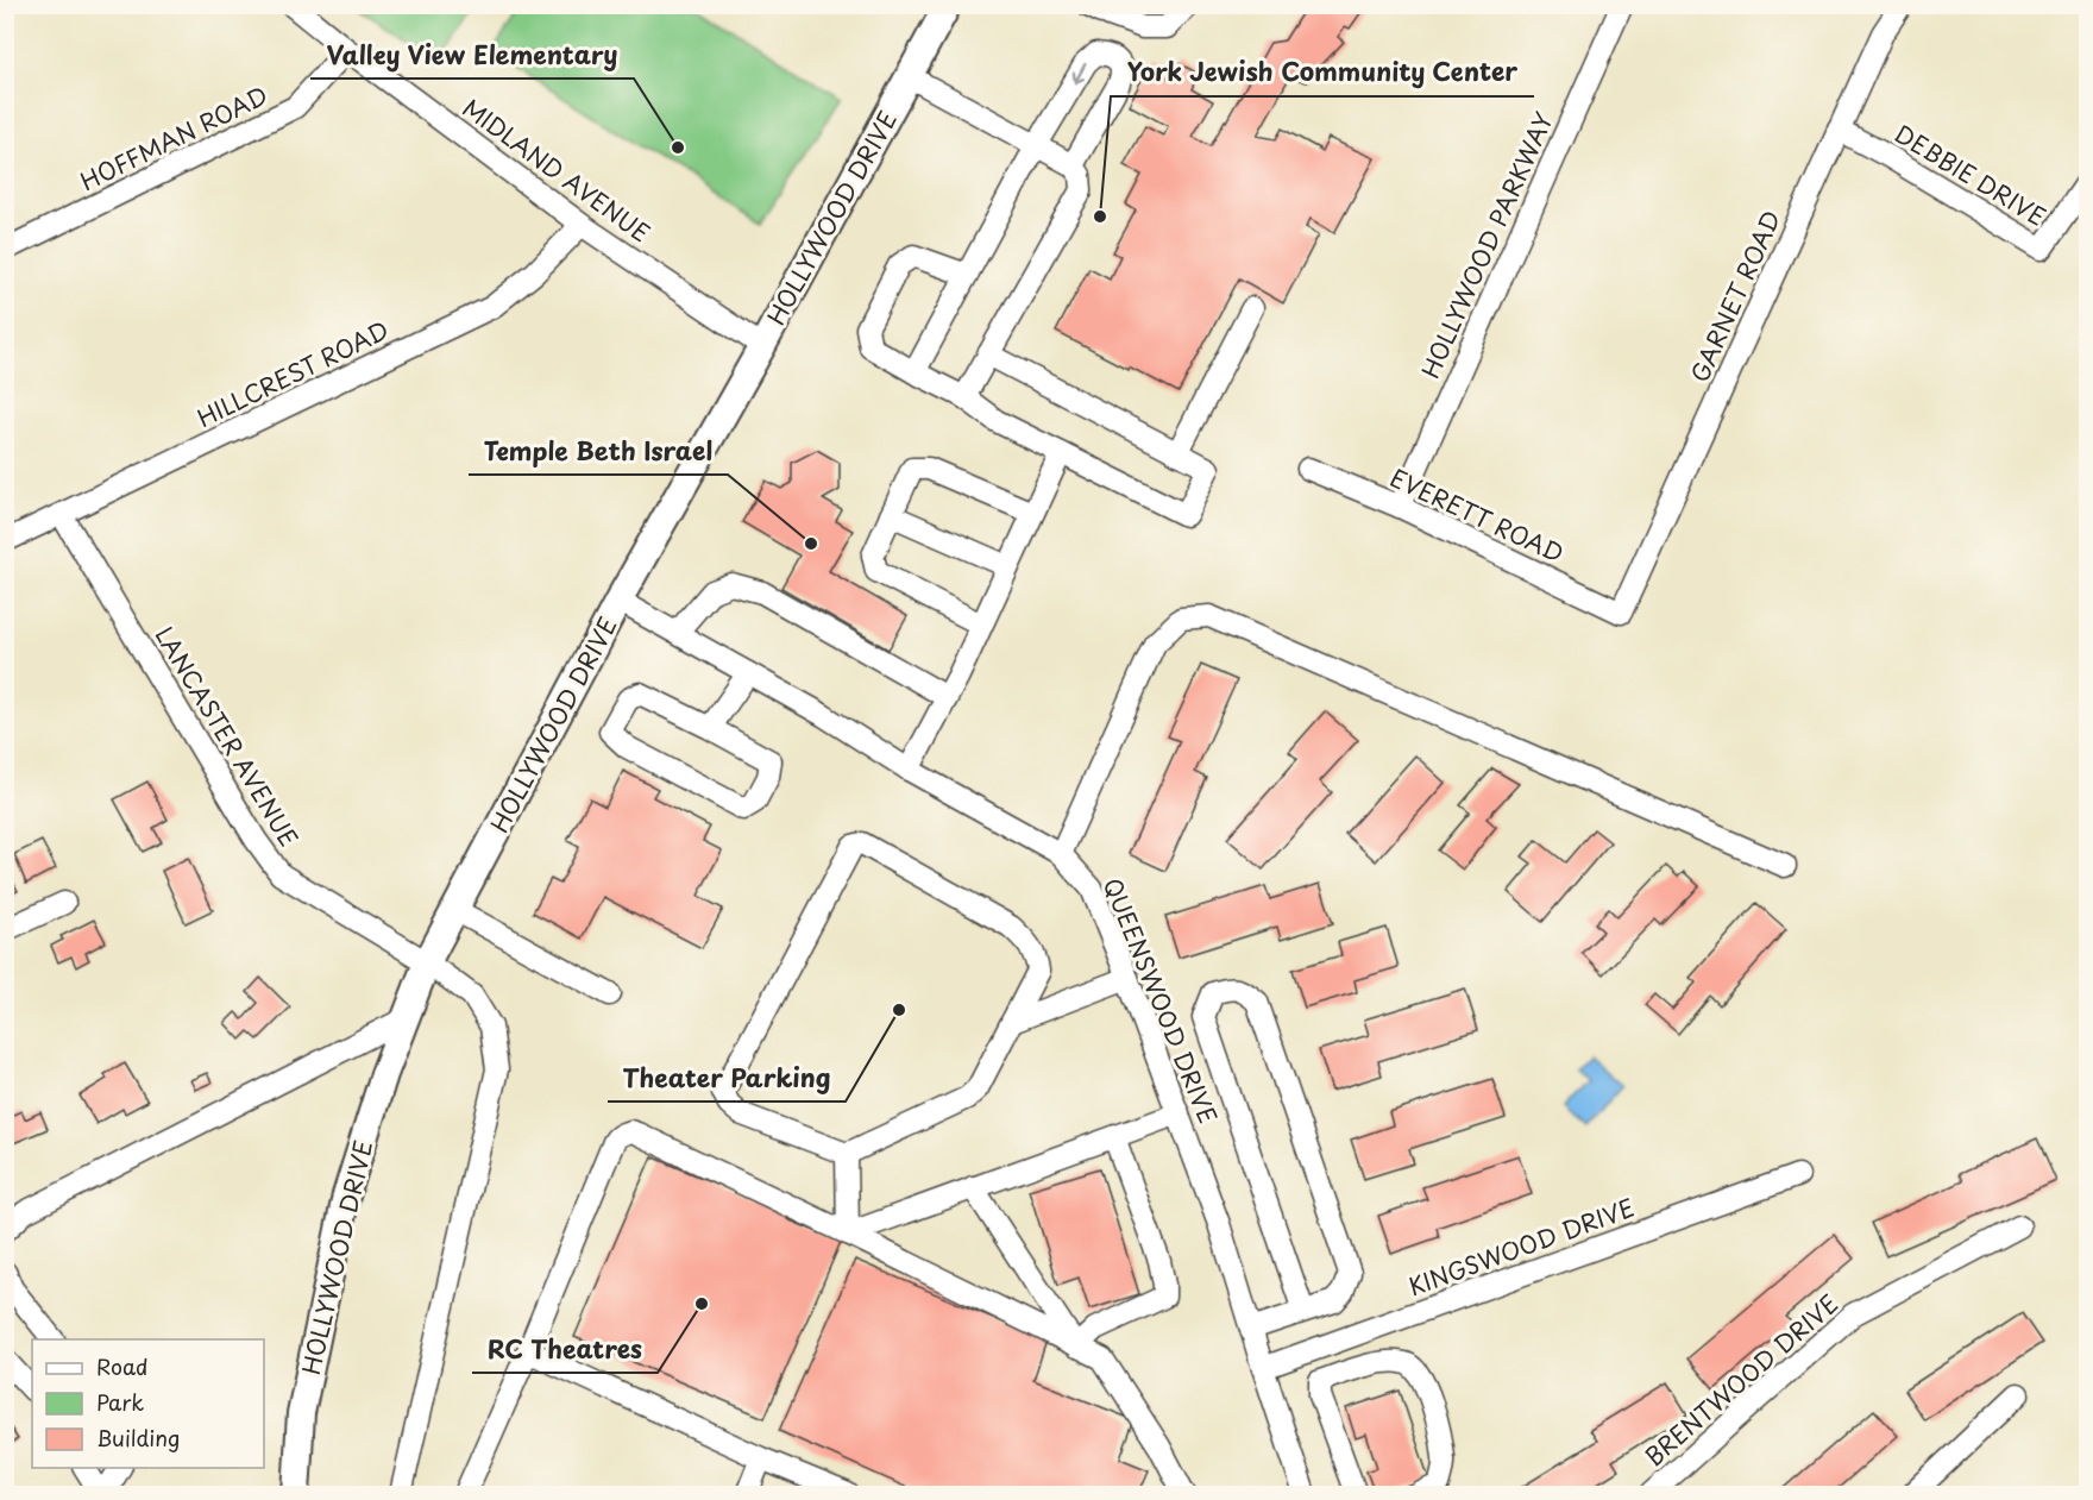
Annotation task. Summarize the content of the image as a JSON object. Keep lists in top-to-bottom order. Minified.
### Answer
{"streets":{"main road":["HOLLYWOOD DRIVE"],"street":["HOFFMAN ROAD","MIDLAND AVENUE","DEBBIE DRIVE","HOLLYWOOD PARKWAY","GARNET ROAD","HILLCREST ROAD","EVERETT ROAD","LANCASTER AVENUE","QUEENSWOOD DRIVE","KINGSWOOD DRIVE","BRENTWOOD DRIVE"]},"crossings":[["HOFFMAN ROAD","MIDLAND AVENUE"],["MIDLAND AVENUE","HOLLYWOOD DRIVE"],["MIDLAND AVENUE","HILLCREST ROAD"],["DEBBIE DRIVE","GARNET ROAD"],["HOLLYWOOD DRIVE","LANCASTER AVENUE"],["HOLLYWOOD DRIVE","QUEENSWOOD DRIVE"],["HOLLYWOOD PARKWAY","EVERETT ROAD"],["GARNET ROAD","EVERETT ROAD"],["HILLCREST ROAD","LANCASTER AVENUE"],["QUEENSWOOD DRIVE","KINGSWOOD DRIVE"]],"places":["Valley View Elementary","York Jewish Community Center","Temple Beth Israel","Theater Parking","RC Theatres"],"legend":["Road","Park","Building"]}
